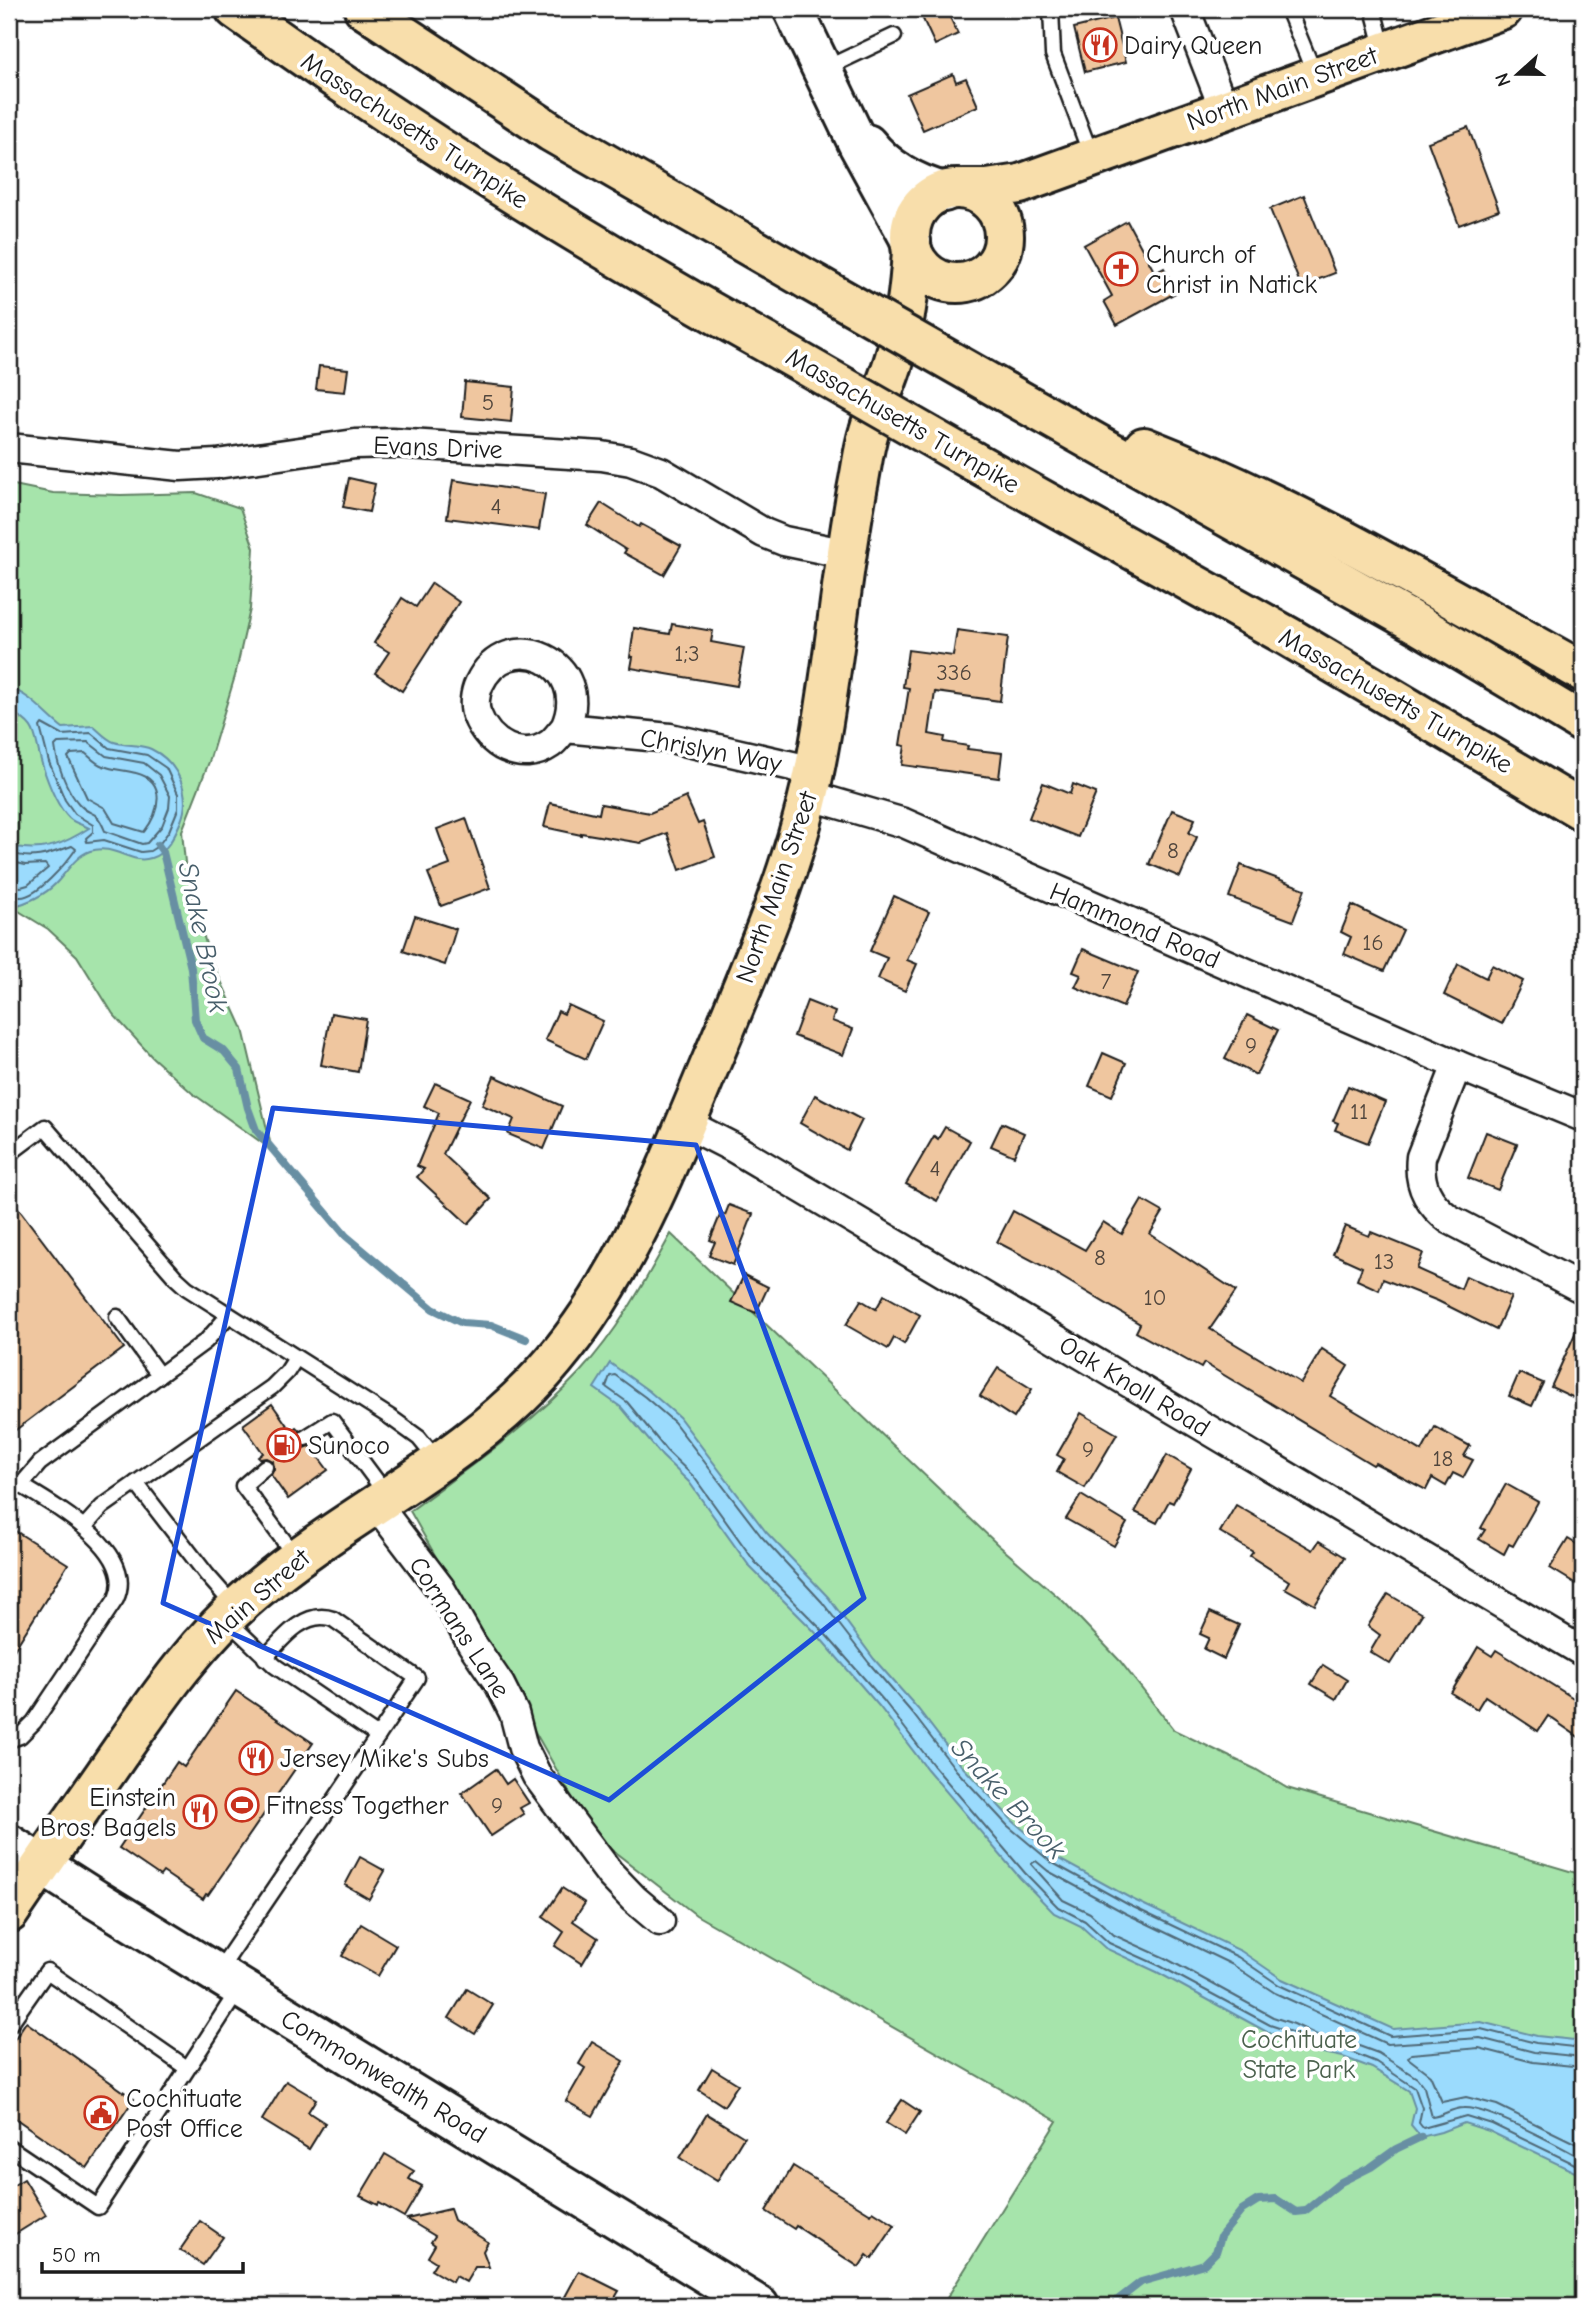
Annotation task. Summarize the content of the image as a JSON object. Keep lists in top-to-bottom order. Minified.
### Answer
{"streets":{"main road":["North Main Street","Massachusetts Turnpike","Main Street","Commonwealth Road"],"street":["Evans Drive","Chrislyn Way","Hammond Road","Oak Knoll Road","Cormans Lane"]},"crossings":[["North Main Street","Evans Drive"],["North Main Street","Chrislyn Way"],["North Main Street","Hammond Road"],["North Main Street","Oak Knoll Road"],["North Main Street","Main Street"],["Chrislyn Way","Hammond Road"],["Main Street","Cormans Lane"],["Main Street","Commonwealth Road"]],"water":["Snake Brook"],"parks":["Cochituate State Park"],"places":{"restaurant":["Dairy Queen","Jersey Mike's Subs","Einstein Bros. Bagels"],"church":["Church of Christ in Natick"],"fuel station":["Sunoco"],"sports":["Fitness Together"],"public building":["Cochituate Post Office"]},"house_numbers":["5","4","1;3","336","8","16","7","9","11","4","8","13","10","9","18","9"],"scale_bar":"50 m","north":"left"}
